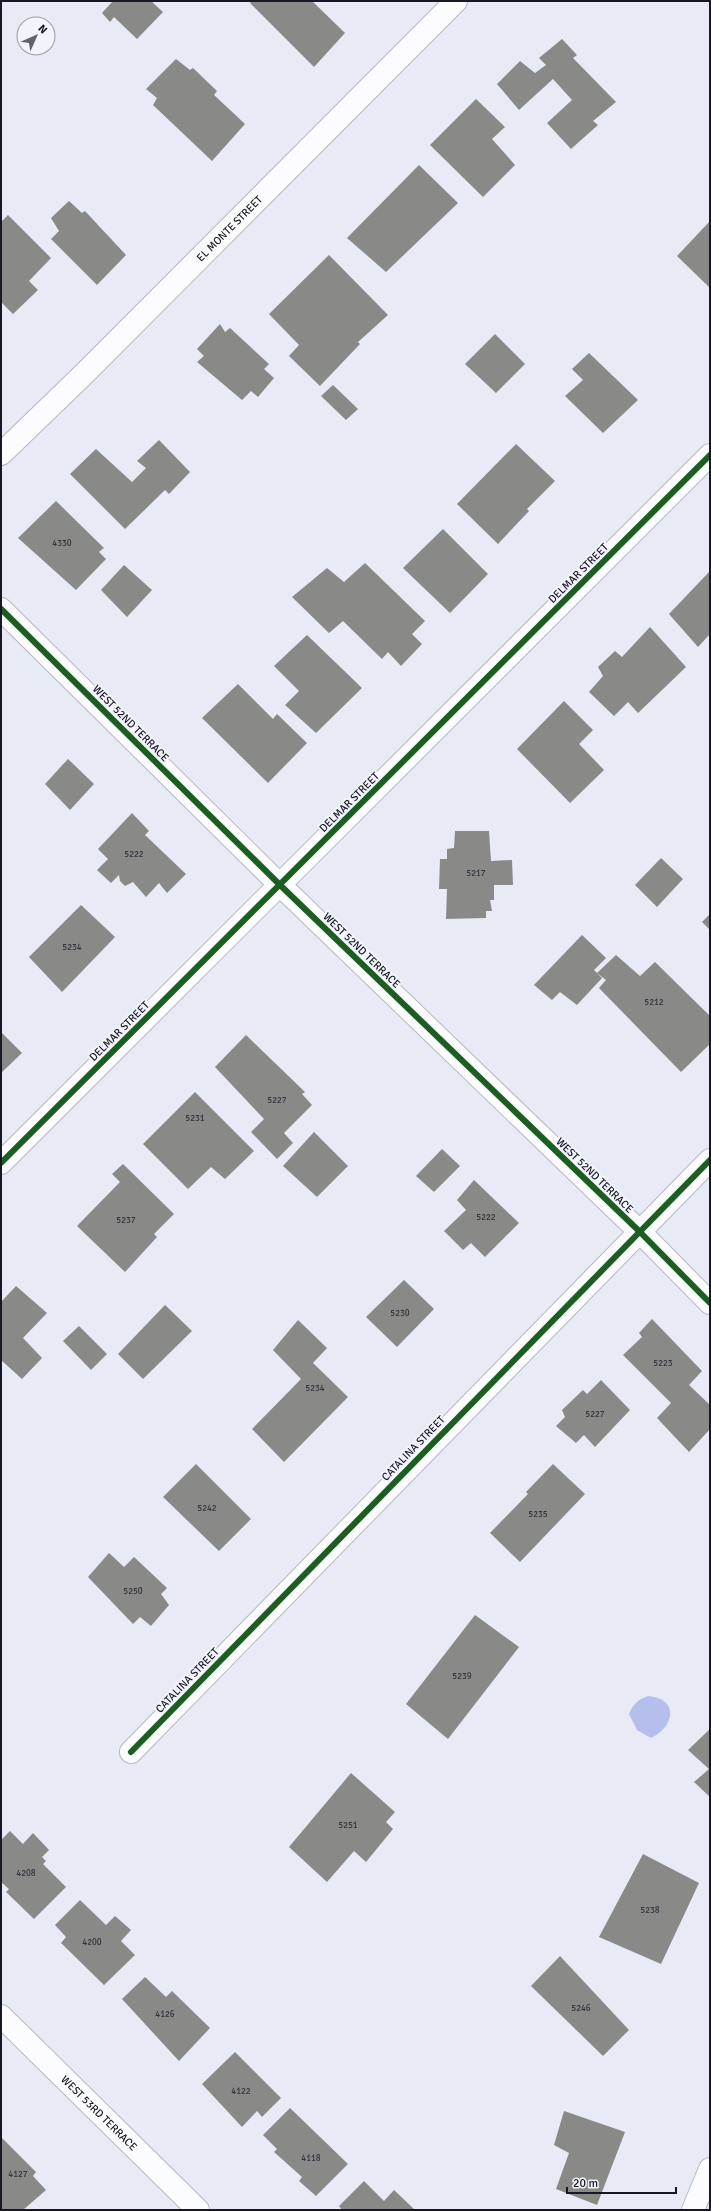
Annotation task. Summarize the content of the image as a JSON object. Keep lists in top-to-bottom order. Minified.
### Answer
{"streets":{"street":["EL MONTE STREET","DELMAR STREET","WEST 52ND TERRACE","CATALINA STREET","WEST 53RD TERRACE"]},"crossings":[["DELMAR STREET","WEST 52ND TERRACE"],["WEST 52ND TERRACE","CATALINA STREET"]],"house_numbers":["4330","5222","5217","5234","5212","5227","5231","5222","5237","5230","5223","5234","5227","5242","5235","5250","5239","5251","4208","5238","4200","5246","4126","4122","4118","4127"],"scale_bar":"20 m","north":"top right"}
